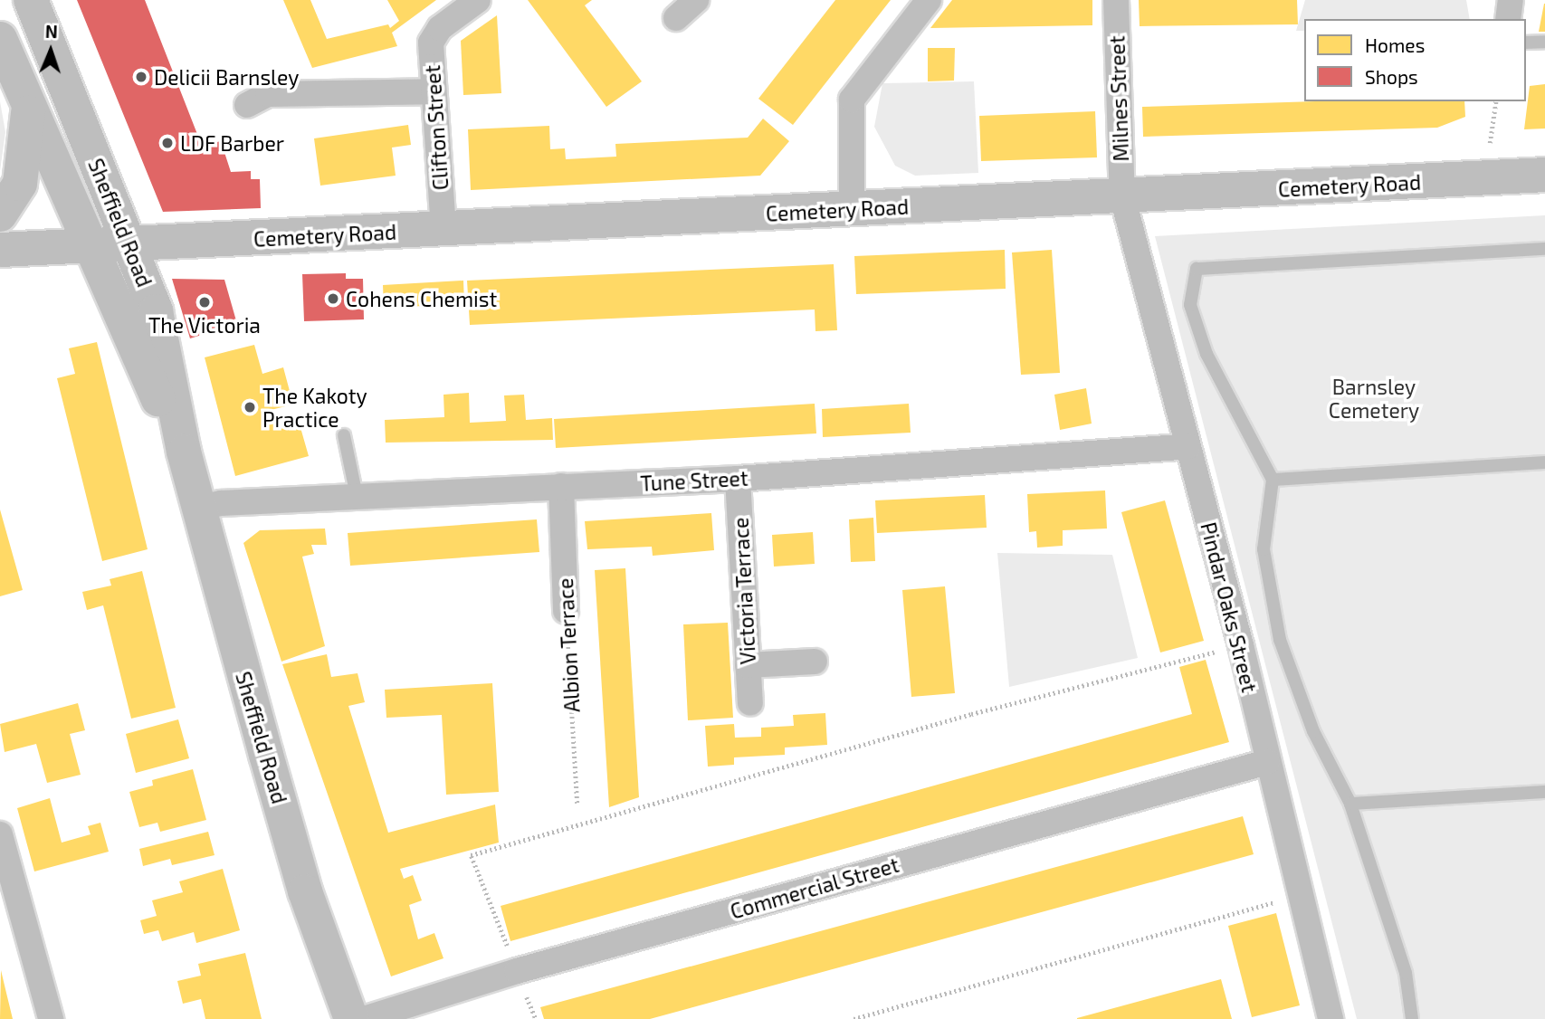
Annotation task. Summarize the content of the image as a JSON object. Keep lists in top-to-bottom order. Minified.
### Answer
{"streets":{"highway":["Cemetery Road","Sheffield Road"],"street":["Milnes Street","Clifton Street","Tune Street","Victoria Terrace","Pindar Oaks Street","Albion Terrace","Commercial Street"]},"crossings":[["Milnes Street","Cemetery Road"],["Milnes Street","Pindar Oaks Street"],["Clifton Street","Cemetery Road"],["Cemetery Road","Sheffield Road"],["Cemetery Road","Pindar Oaks Street"],["Sheffield Road","Tune Street"],["Tune Street","Victoria Terrace"],["Tune Street","Pindar Oaks Street"],["Tune Street","Albion Terrace"],["Pindar Oaks Street","Commercial Street"]],"parks":["Barnsley Cemetery"],"places":["Delicii Barnsley","LDF Barber","Cohens Chemist","The Victoria","The Kakoty Practice"],"legend":["Homes","Shops"],"north":"top"}
